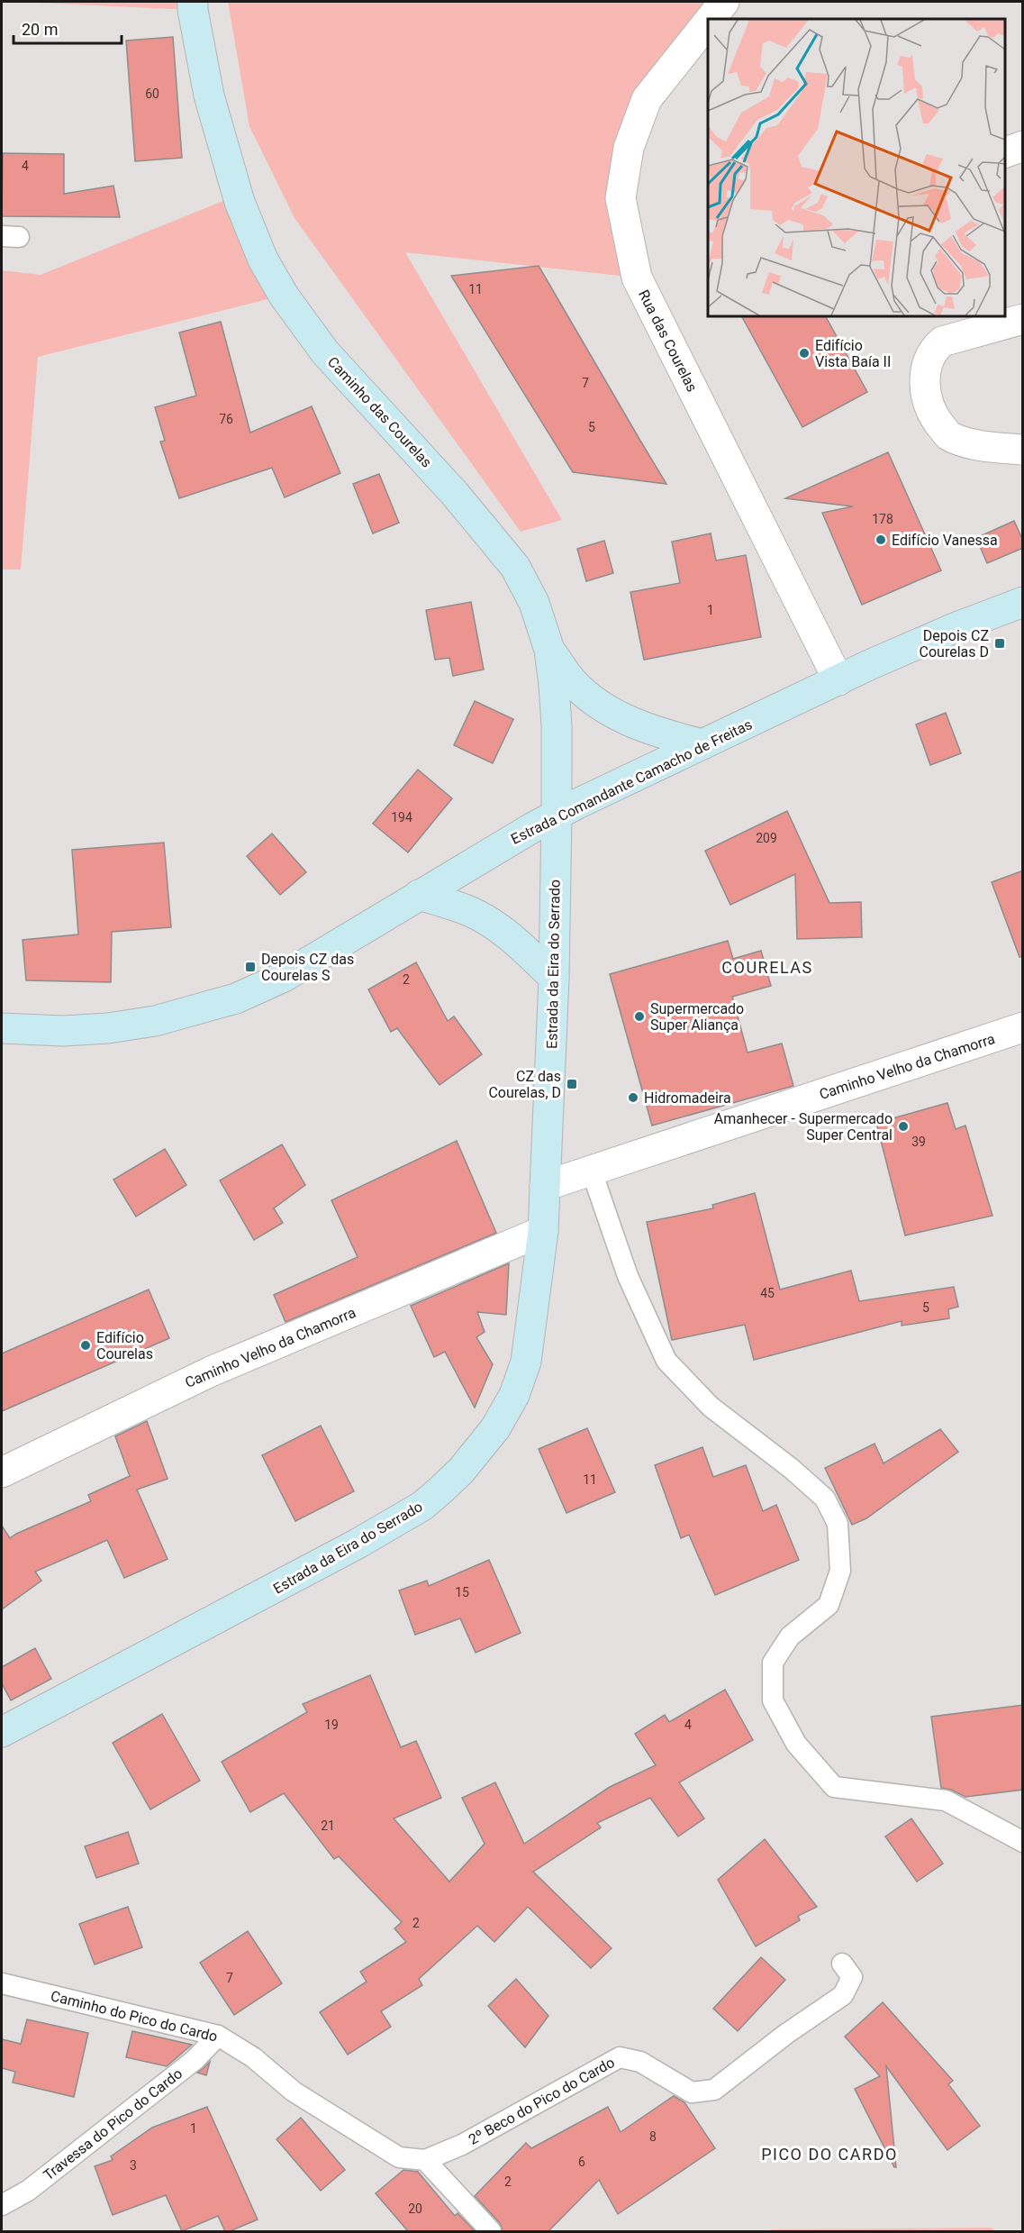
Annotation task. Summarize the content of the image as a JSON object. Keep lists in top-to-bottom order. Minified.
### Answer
{"streets":{"main road":["Caminho das Courelas","Estrada Comandante Camacho de Freitas","Estrada da Eira do Serrado"],"street":["Rua das Courelas","Caminho Velho da Chamorra"],"lane":["Caminho do Pico do Cardo","2º Beco do Pico do Cardo","Travessa do Pico do Cardo"]},"crossings":[["Rua das Courelas","Estrada Comandante Camacho de Freitas"],["Caminho das Courelas","Estrada Comandante Camacho de Freitas"],["Caminho das Courelas","Estrada da Eira do Serrado"],["Estrada Comandante Camacho de Freitas","Estrada da Eira do Serrado"],["Estrada da Eira do Serrado","Caminho Velho da Chamorra"],["Caminho do Pico do Cardo","2º Beco do Pico do Cardo"],["Caminho do Pico do Cardo","Travessa do Pico do Cardo"]],"districts":["COURELAS","PICO DO CARDO"],"places":{"other":["Edifício Vista Baía II","Edifício Vanessa","Supermercado Super Aliança","Hidromadeira","Amanhecer - Supermercado Super Central","Edifício Courelas"],"transit":["Depois CZ Courelas D","Depois CZ das Courelas S","CZ das Courelas, D"]},"house_numbers":["60","4","11","7","76","5","178","1","194","209","2","39","45","5","11","15","19","4","21","2","7","1","8","6","3","2","20"],"scale_bar":"20 m"}
